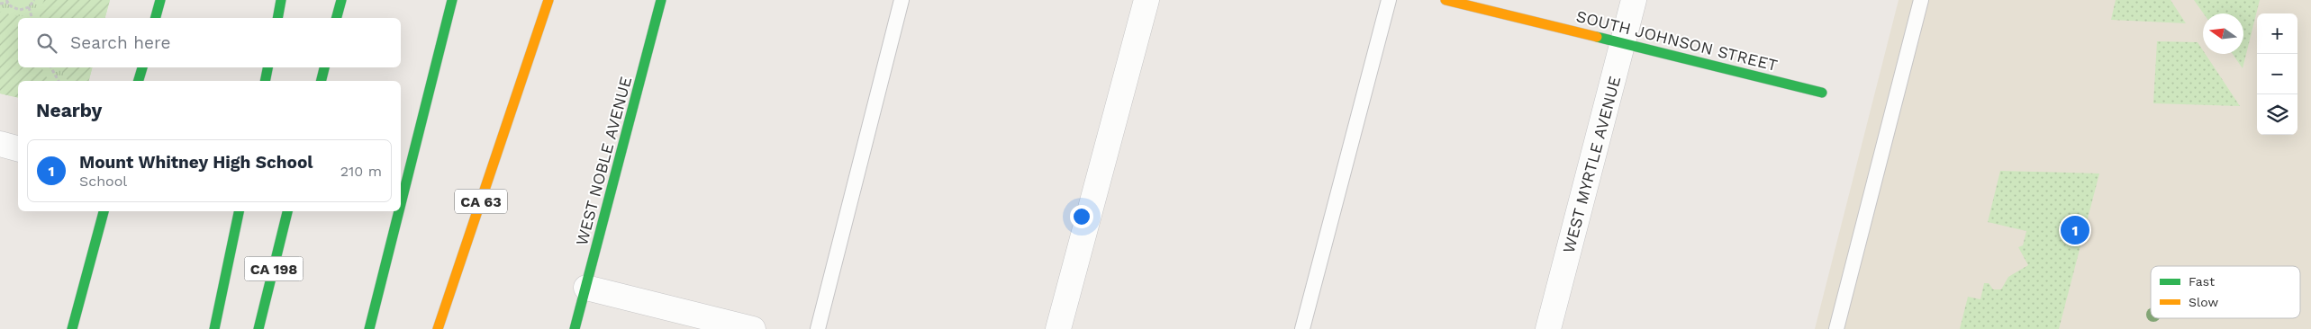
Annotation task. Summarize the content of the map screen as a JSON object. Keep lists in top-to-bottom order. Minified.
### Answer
{"streets":{"main road":["SOUTH JOHNSON STREET","WEST NOBLE AVENUE","CA 63","CA 198"],"street":["WEST MYRTLE AVENUE"]},"crossings":[["SOUTH JOHNSON STREET","WEST MYRTLE AVENUE"]],"legend":["Fast","Slow"],"north":"left","page":{"map_buttons":["+","−"],"search":"Search here","heading":"Nearby","list":[{"mark":"1","name":"Mount Whitney High School","note":"School","value":"210 m"}],"pins":"1"}}
